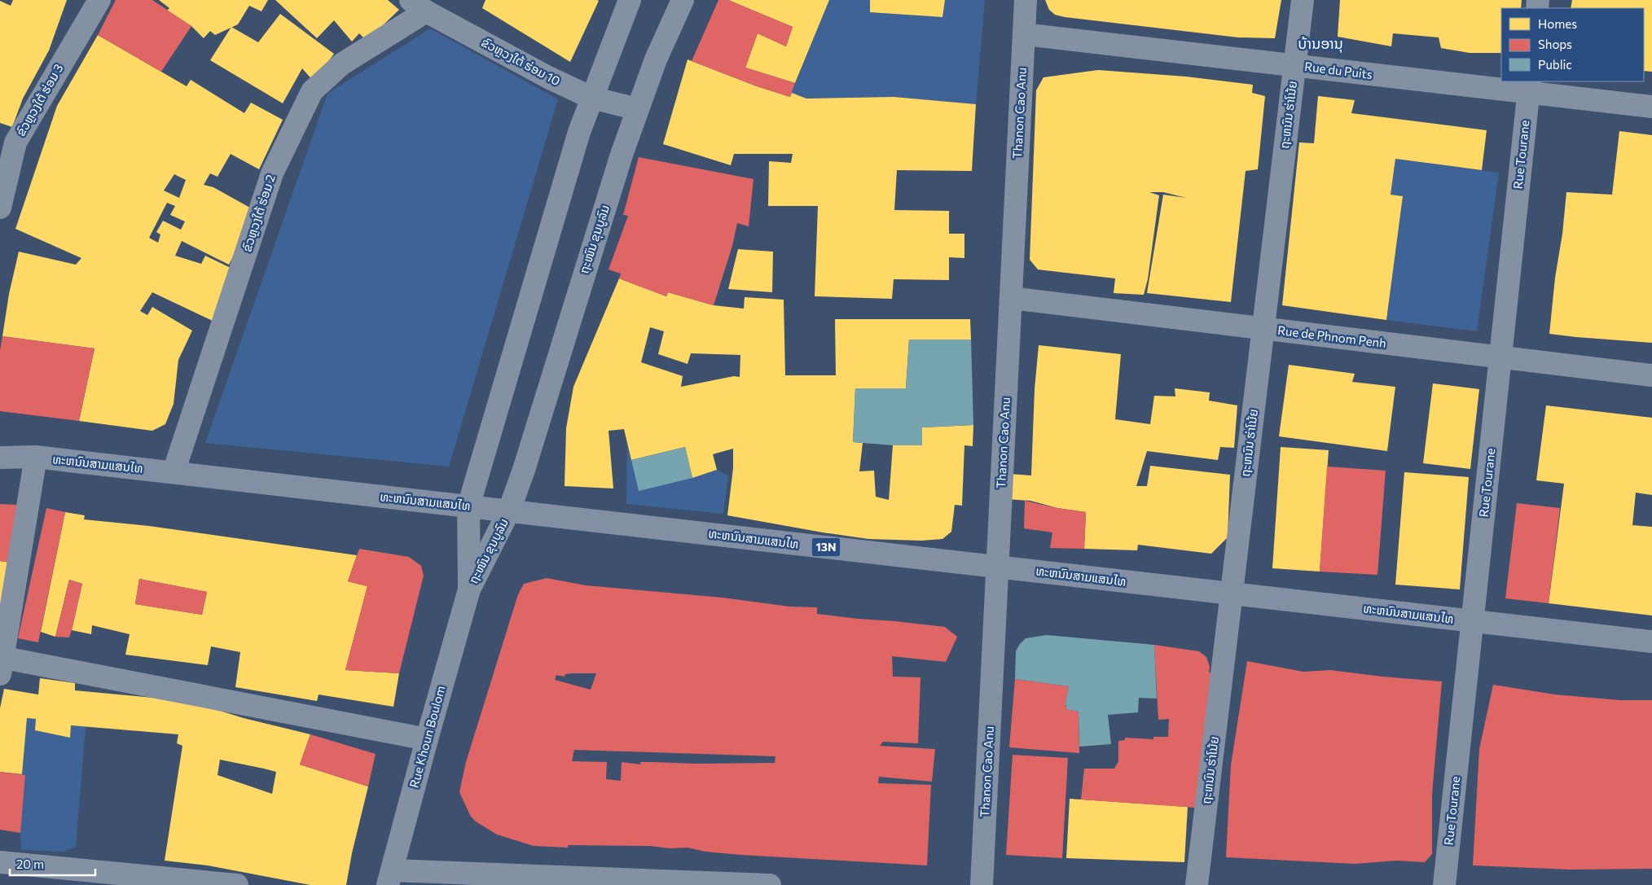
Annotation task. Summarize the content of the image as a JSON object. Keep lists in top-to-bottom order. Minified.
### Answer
{"streets":{"highway":["ທະຫນົນສາມແສນໄທ","13N"],"street":["ຂົວຫຼວງໃຕ້ ຮ່ອມ 10","Rue du Puits","ຂົວຫຼວງໃຕ້ ຮ່ອມ 3","Thanon Cao Anu","ຖະຫນົນ ຮ່າໂນ້ຍ","Rue Tourane","ຂົວຫຼວງໃຕ້ ຮ່ອມ 2","ຖະໜົນ ຂຸນບູລົມ","Rue de Phnom Penh","Rue Khoun Boulom"]},"crossings":[["ຂົວຫຼວງໃຕ້ ຮ່ອມ 10","ຂົວຫຼວງໃຕ້ ຮ່ອມ 2"],["ຂົວຫຼວງໃຕ້ ຮ່ອມ 10","ຖະໜົນ ຂຸນບູລົມ"],["Rue du Puits","Thanon Cao Anu"],["Rue du Puits","ຖະຫນົນ ຮ່າໂນ້ຍ"],["Rue du Puits","Rue Tourane"],["Thanon Cao Anu","Rue de Phnom Penh"],["Thanon Cao Anu","ທະຫນົນສາມແສນໄທ"],["ຖະຫນົນ ຮ່າໂນ້ຍ","Rue de Phnom Penh"],["ຖະຫນົນ ຮ່າໂນ້ຍ","ທະຫນົນສາມແສນໄທ"],["Rue Tourane","Rue de Phnom Penh"],["Rue Tourane","ທະຫນົນສາມແສນໄທ"],["ຂົວຫຼວງໃຕ້ ຮ່ອມ 2","ທະຫນົນສາມແສນໄທ"],["ຖະໜົນ ຂຸນບູລົມ","ທະຫນົນສາມແສນໄທ"],["ຖະໜົນ ຂຸນບູລົມ","Rue Khoun Boulom"]],"districts":["ບ້ານອານຸ"],"legend":["Homes","Shops","Public"],"scale_bar":"20 m"}
